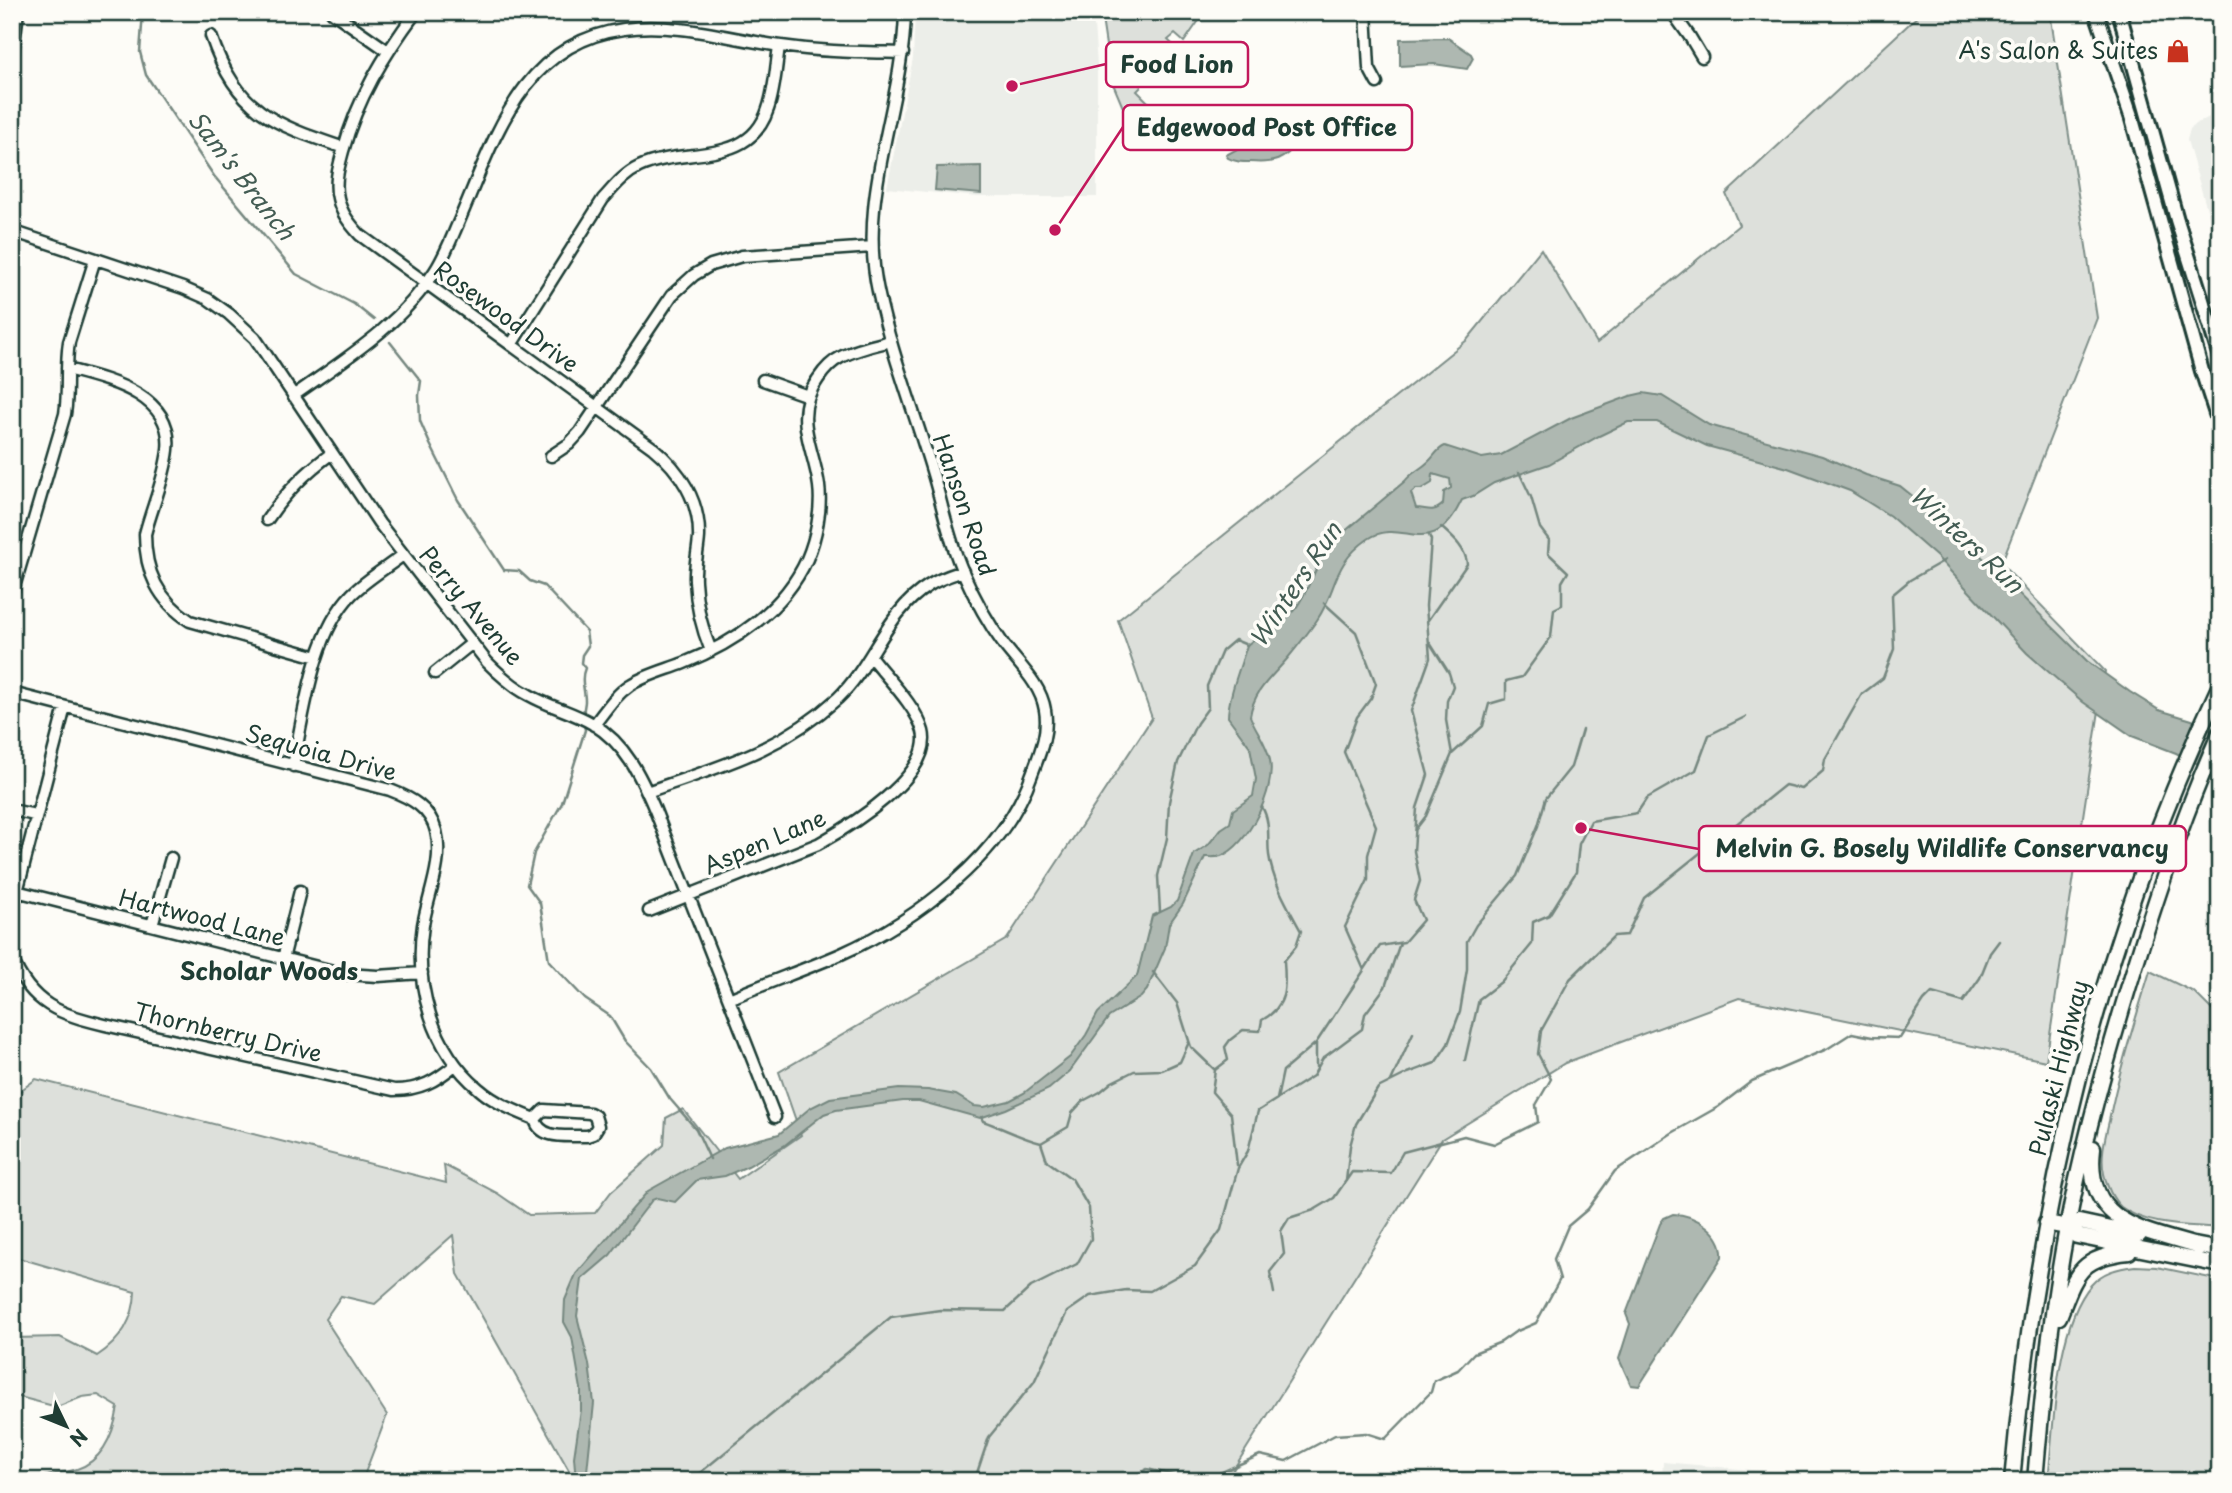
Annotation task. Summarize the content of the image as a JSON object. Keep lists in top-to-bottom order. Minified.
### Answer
{"streets":{"highway":["Pulaski Highway"],"street":["Rosewood Drive","Hanson Road","Perry Avenue","Sequoia Drive","Aspen Lane","Hartwood Lane","Thornberry Drive"]},"crossings":[["Hanson Road","Perry Avenue"],["Perry Avenue","Aspen Lane"],["Sequoia Drive","Hartwood Lane"],["Sequoia Drive","Thornberry Drive"]],"districts":["Scholar Woods"],"water":["Sam's Branch","Winters Run"],"places":{"shop":["A's Salon & Suites"],"other":["Food Lion","Edgewood Post Office","Melvin G. Bosely Wildlife Conservancy"]},"north":"bottom right"}
